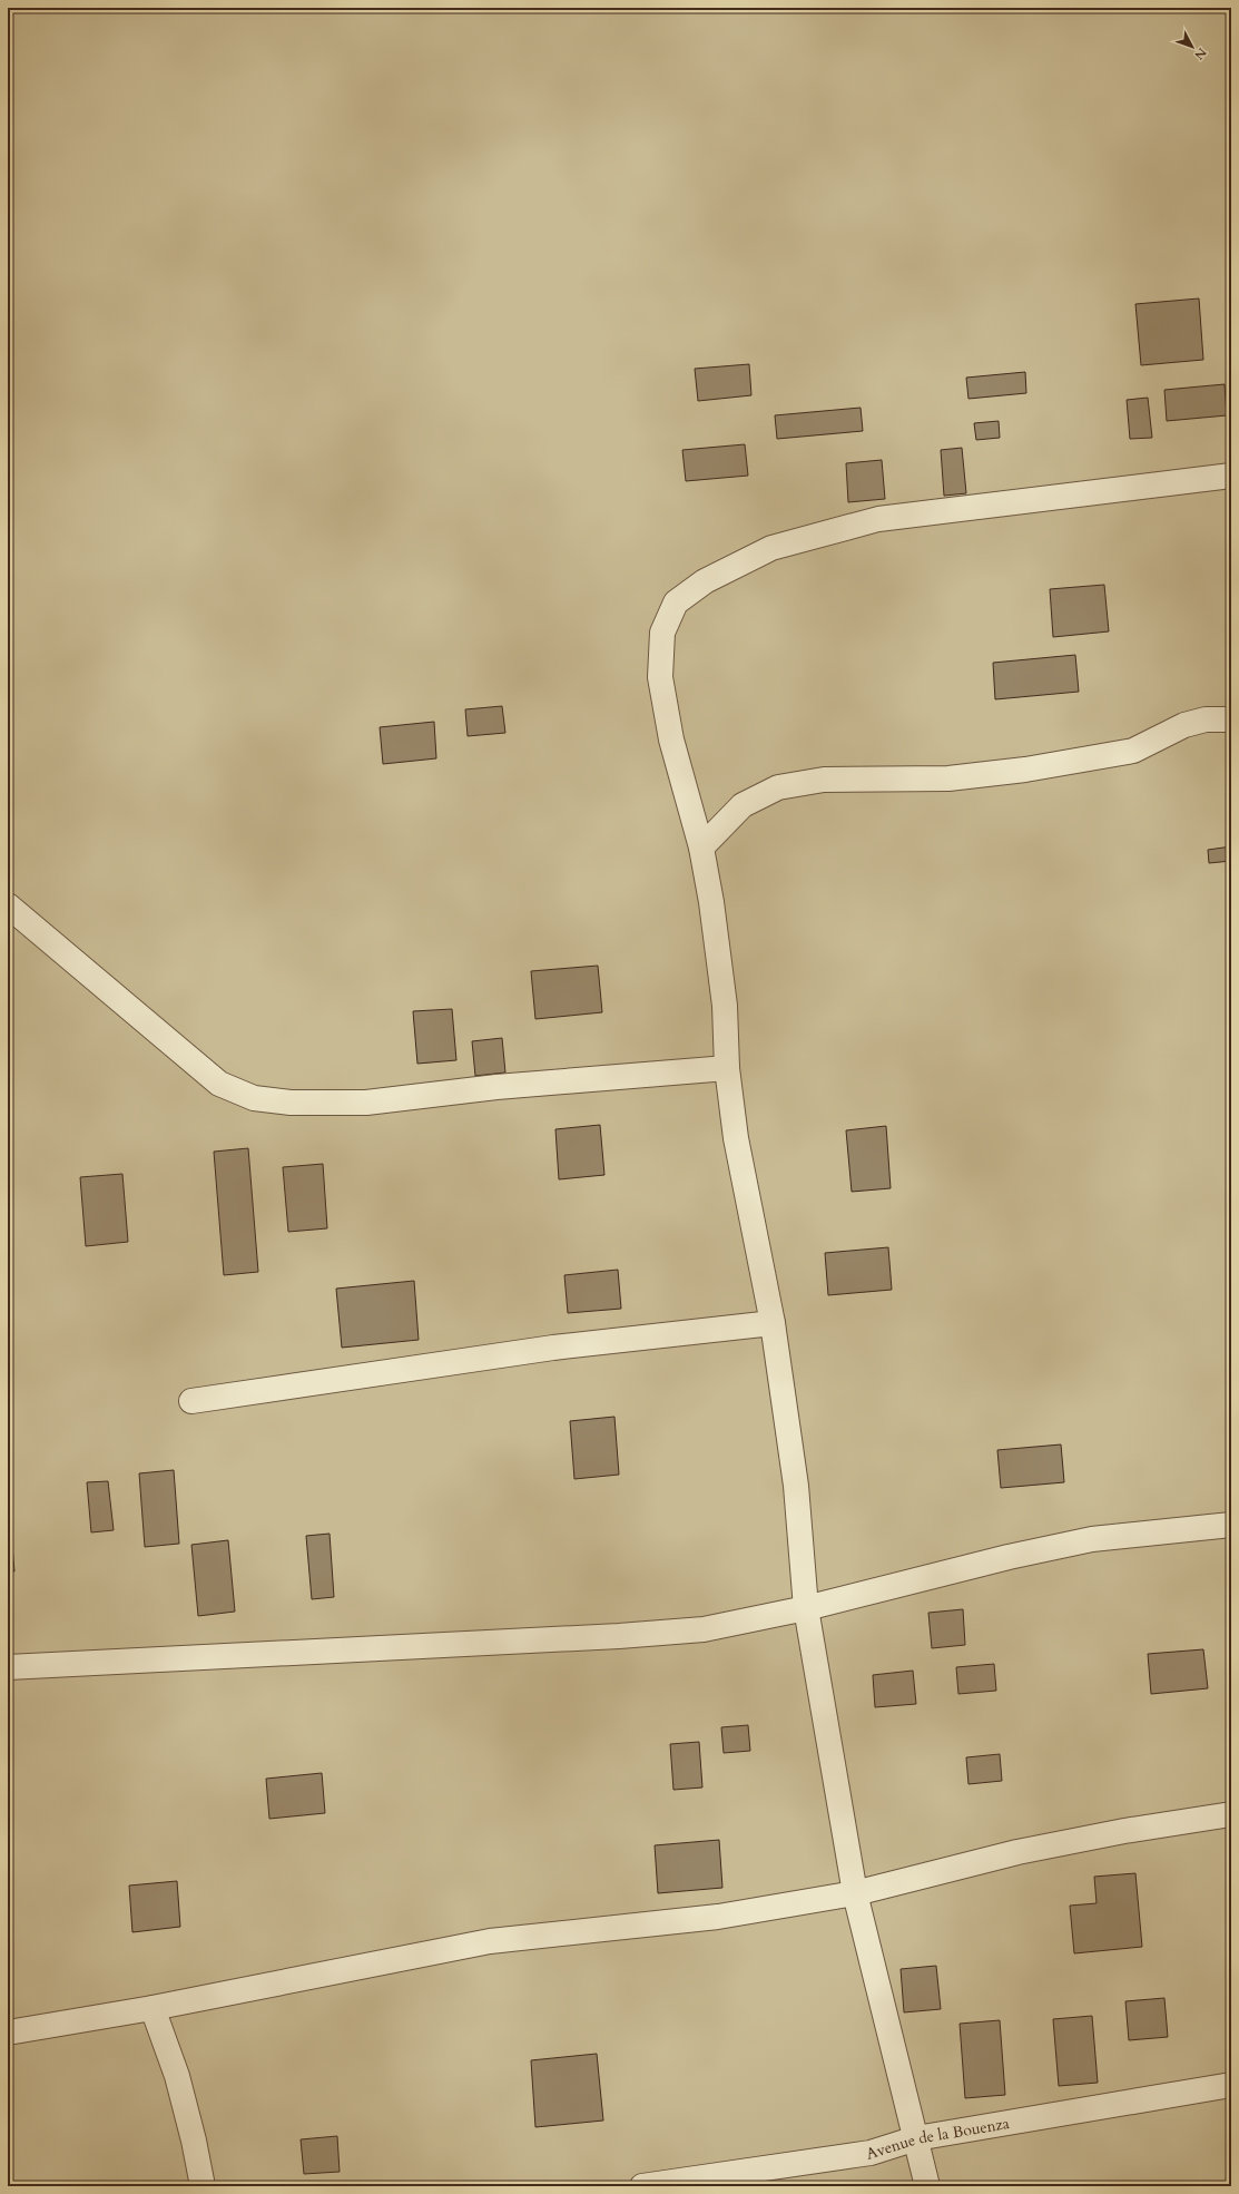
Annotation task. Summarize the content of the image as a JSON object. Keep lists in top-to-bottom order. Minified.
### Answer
{"streets":{"street":["Avenue de la Bouenza"]},"north":"bottom right"}
